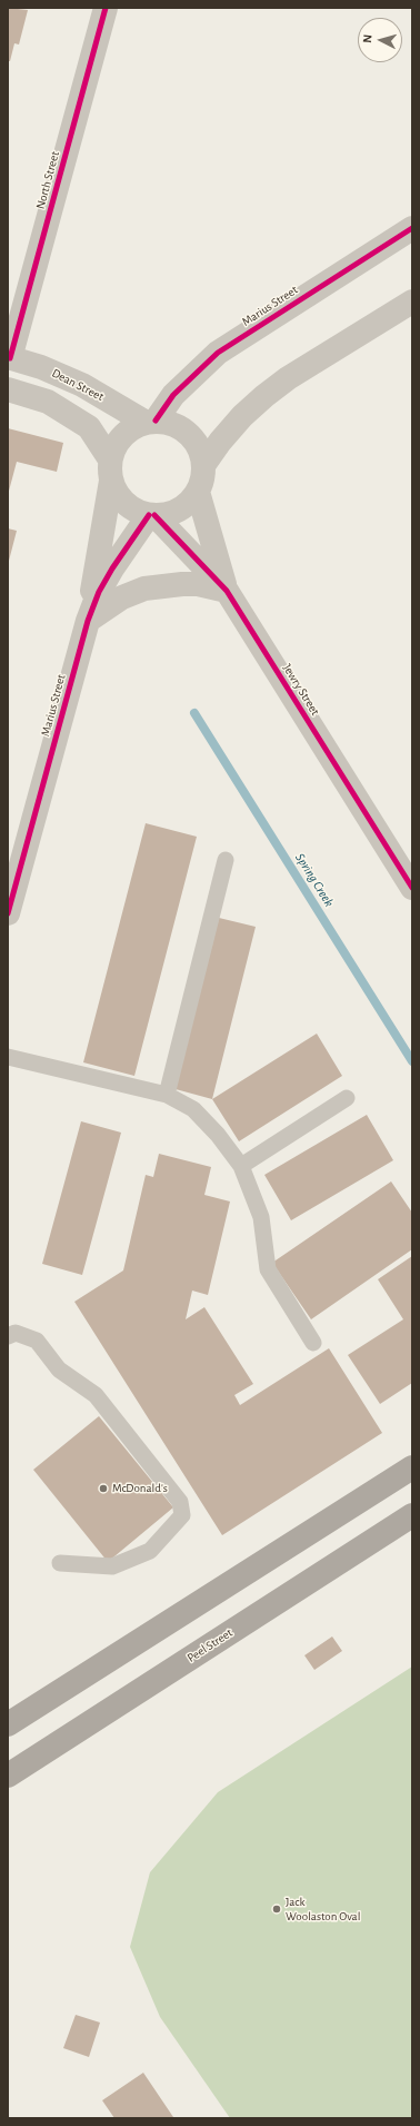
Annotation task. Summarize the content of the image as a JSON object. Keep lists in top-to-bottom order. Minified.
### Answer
{"streets":{"main road":["Peel Street"],"street":["North Street","Marius Street","Dean Street","Jewry Street"]},"crossings":[["North Street","Dean Street"],["Marius Street","Dean Street"],["Marius Street","Jewry Street"],["Dean Street","Jewry Street"]],"water":["Spring Creek"],"places":["McDonald's","Jack Woolaston Oval"],"north":"left"}
